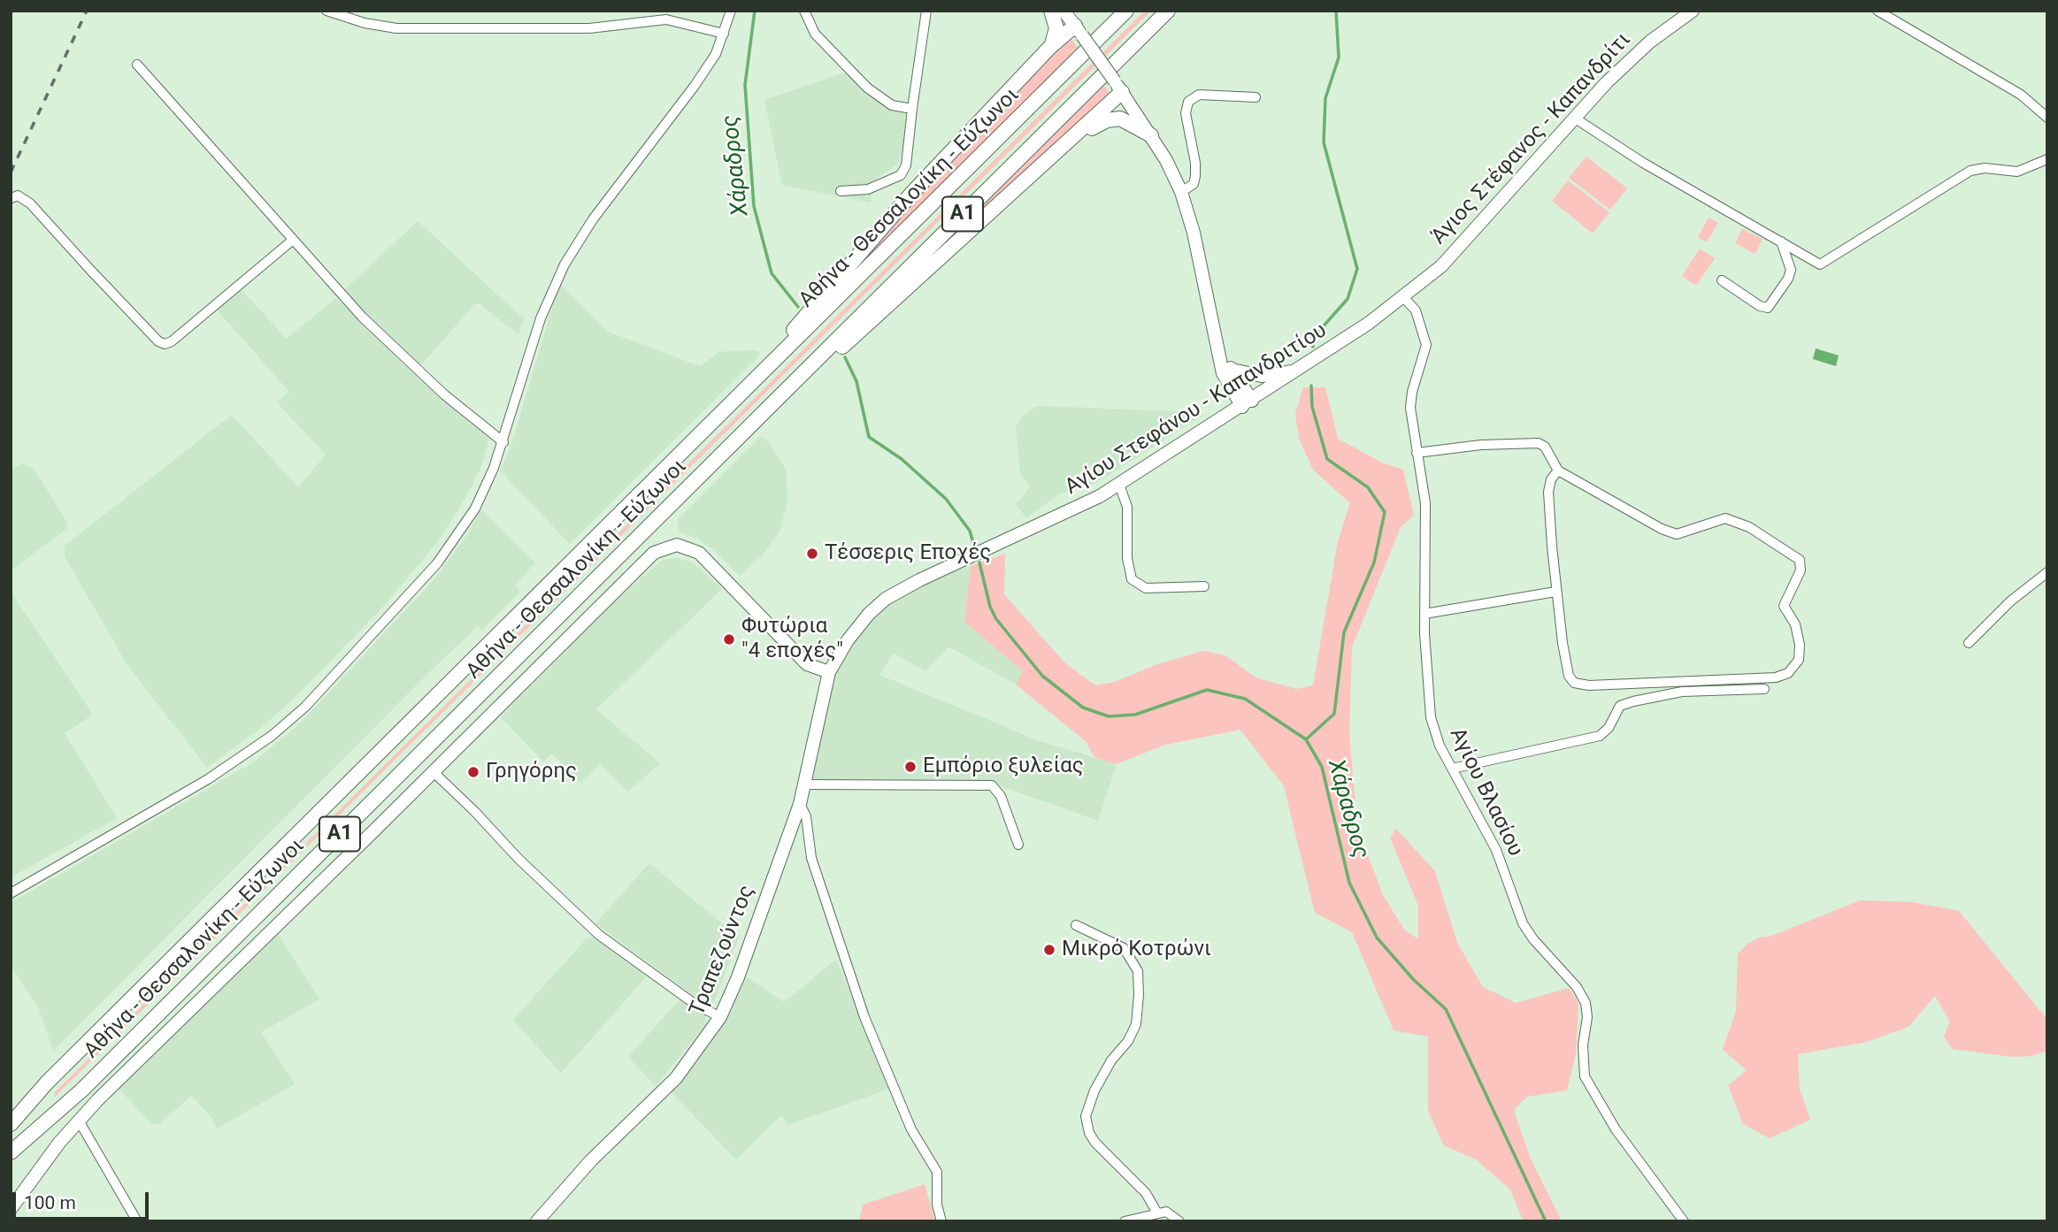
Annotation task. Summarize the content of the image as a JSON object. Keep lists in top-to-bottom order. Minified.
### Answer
{"streets":{"highway":["Αθήνα - Θεσσαλονίκη - Εύζωνοι","Α1"],"main road":["Άγιος Στέφανος - Καπανδρίτι","Αγίου Στεφάνου - Καπανδριτίου","Τραπεζούντος"],"street":["Αγίου Βλασίου"]},"crossings":[["Άγιος Στέφανος - Καπανδρίτι","Αγίου Στεφάνου - Καπανδριτίου"],["Άγιος Στέφανος - Καπανδρίτι","Αγίου Βλασίου"],["Αγίου Στεφάνου - Καπανδριτίου","Αγίου Βλασίου"],["Αγίου Στεφάνου - Καπανδριτίου","Τραπεζούντος"]],"water":["Χάραδρος"],"places":["Τέσσερις Εποχές","Φυτώρια \"4 εποχές\"","Εμπόριο ξυλείας","Γρηγόρης","Μικρό Κοτρώνι"],"scale_bar":"100 m"}
